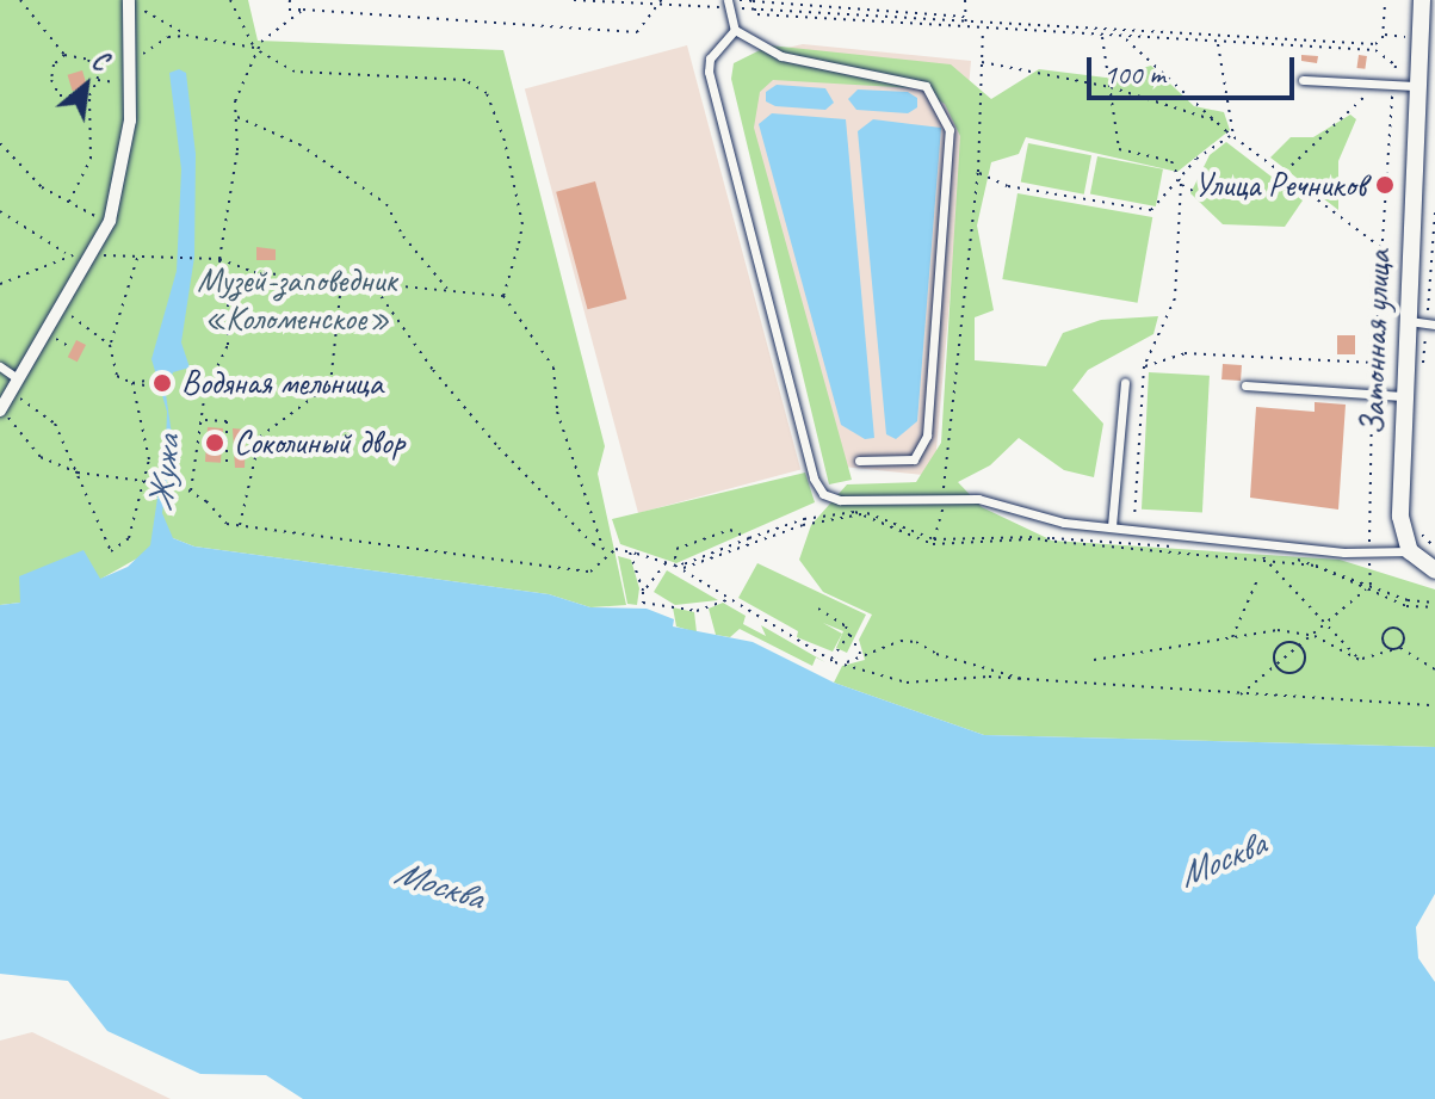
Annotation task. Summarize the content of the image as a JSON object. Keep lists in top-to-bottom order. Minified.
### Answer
{"streets":{"street":["Затонная улица"]},"water":["Жужа","Москва"],"parks":["Музей-заповедник «Коломенское»"],"places":["Улица Речников","Водяная мельница","Соколиный двор"],"scale_bar":"100 m","north":"top right"}
